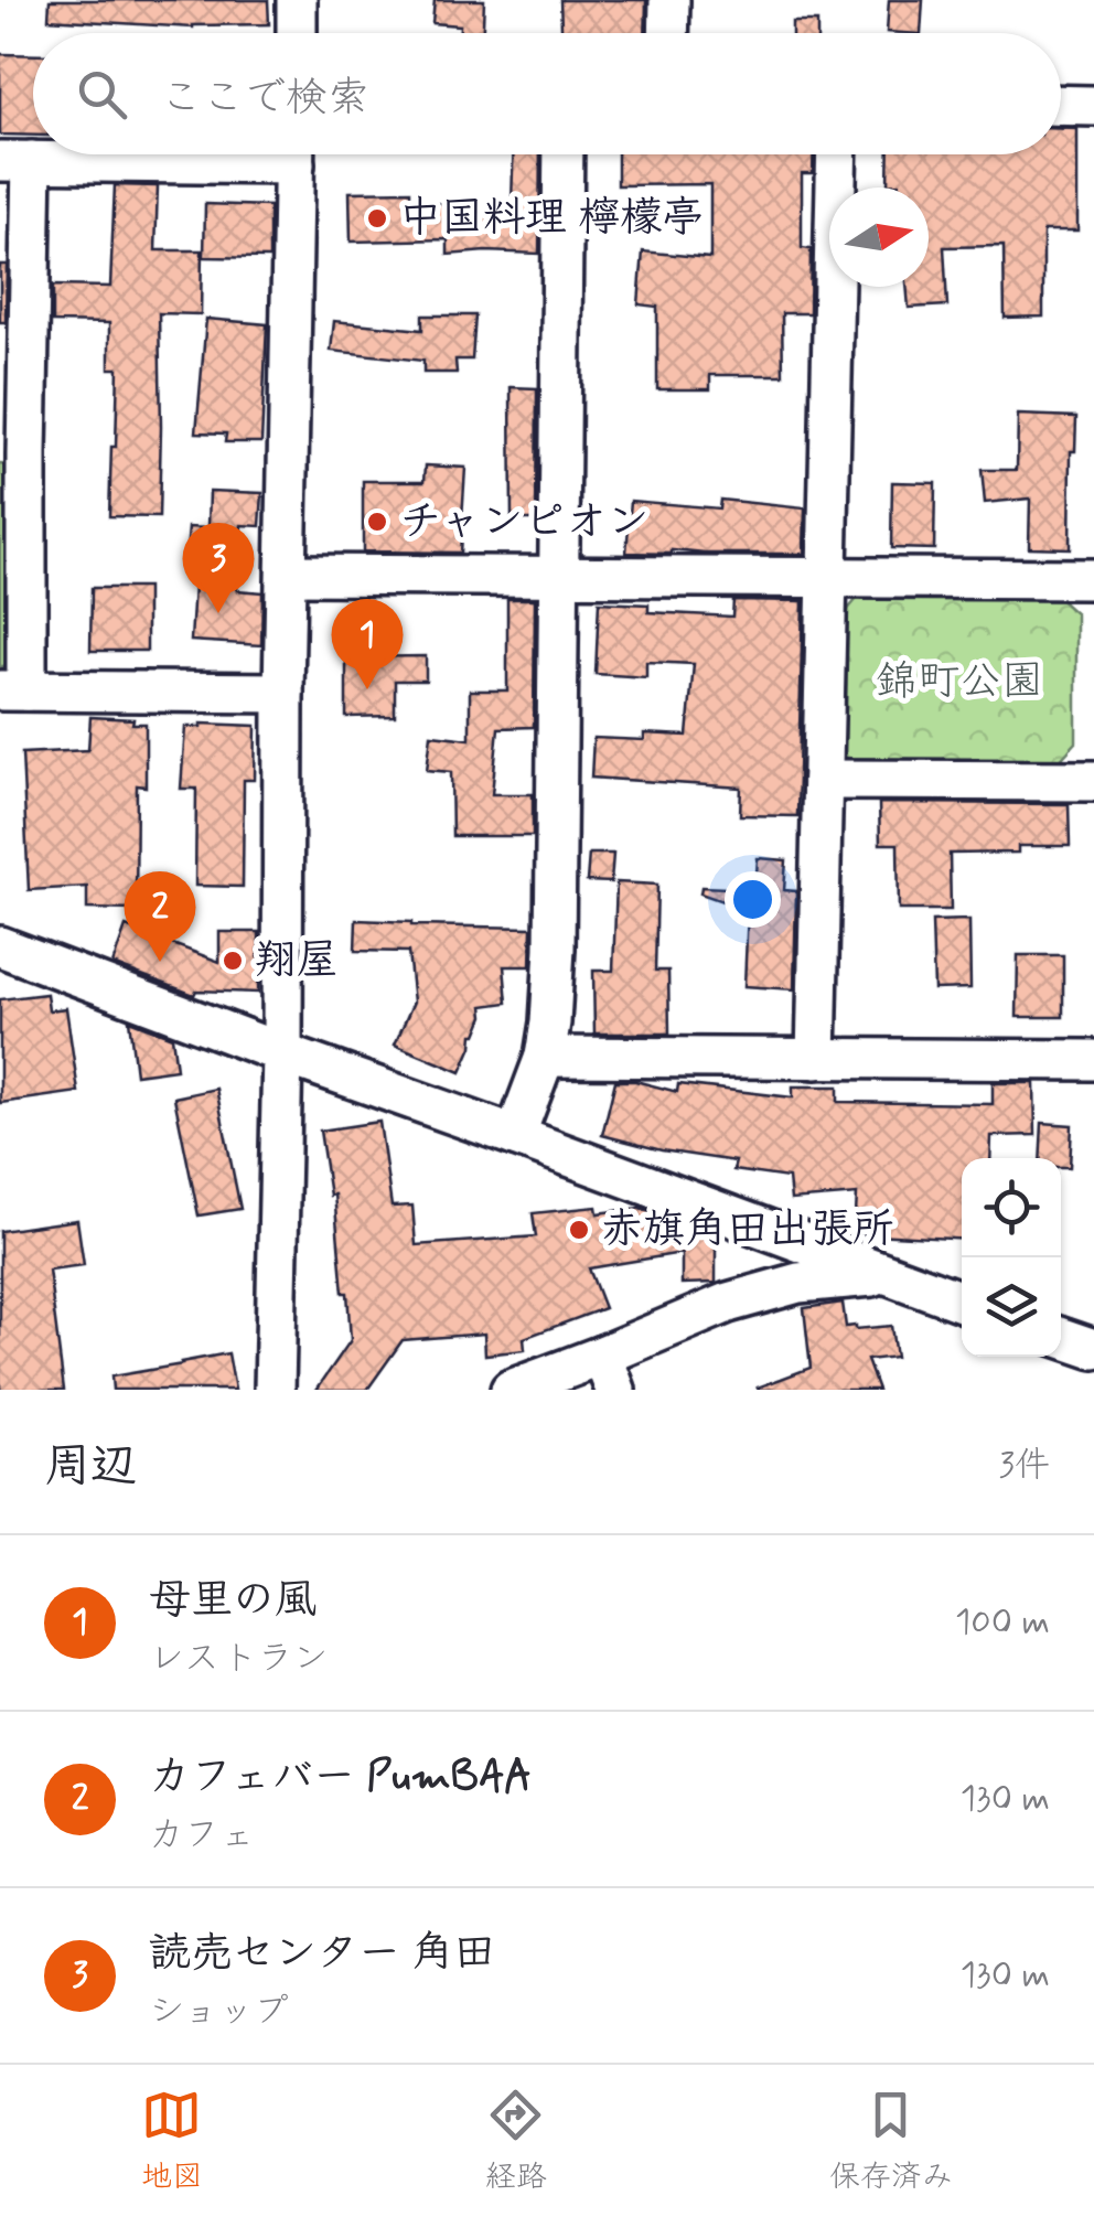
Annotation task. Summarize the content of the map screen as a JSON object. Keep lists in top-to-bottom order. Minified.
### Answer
{"parks":["錦町公園"],"places":["中国料理 檸檬亭","チャンピオン","翔屋","赤旗角田出張所"],"north":"right","page":{"search":"ここで検索","pins":["3","1","2"],"heading":["周辺","3件"],"list":[{"mark":"1","name":"母里の風","note":"レストラン","value":"100 m"},{"mark":"2","name":"カフェバー PumBAA","note":"カフェ","value":"130 m"},{"mark":"3","name":"読売センター 角田","note":"ショップ","value":"130 m"}],"nav":["地図","経路","保存済み"]}}
